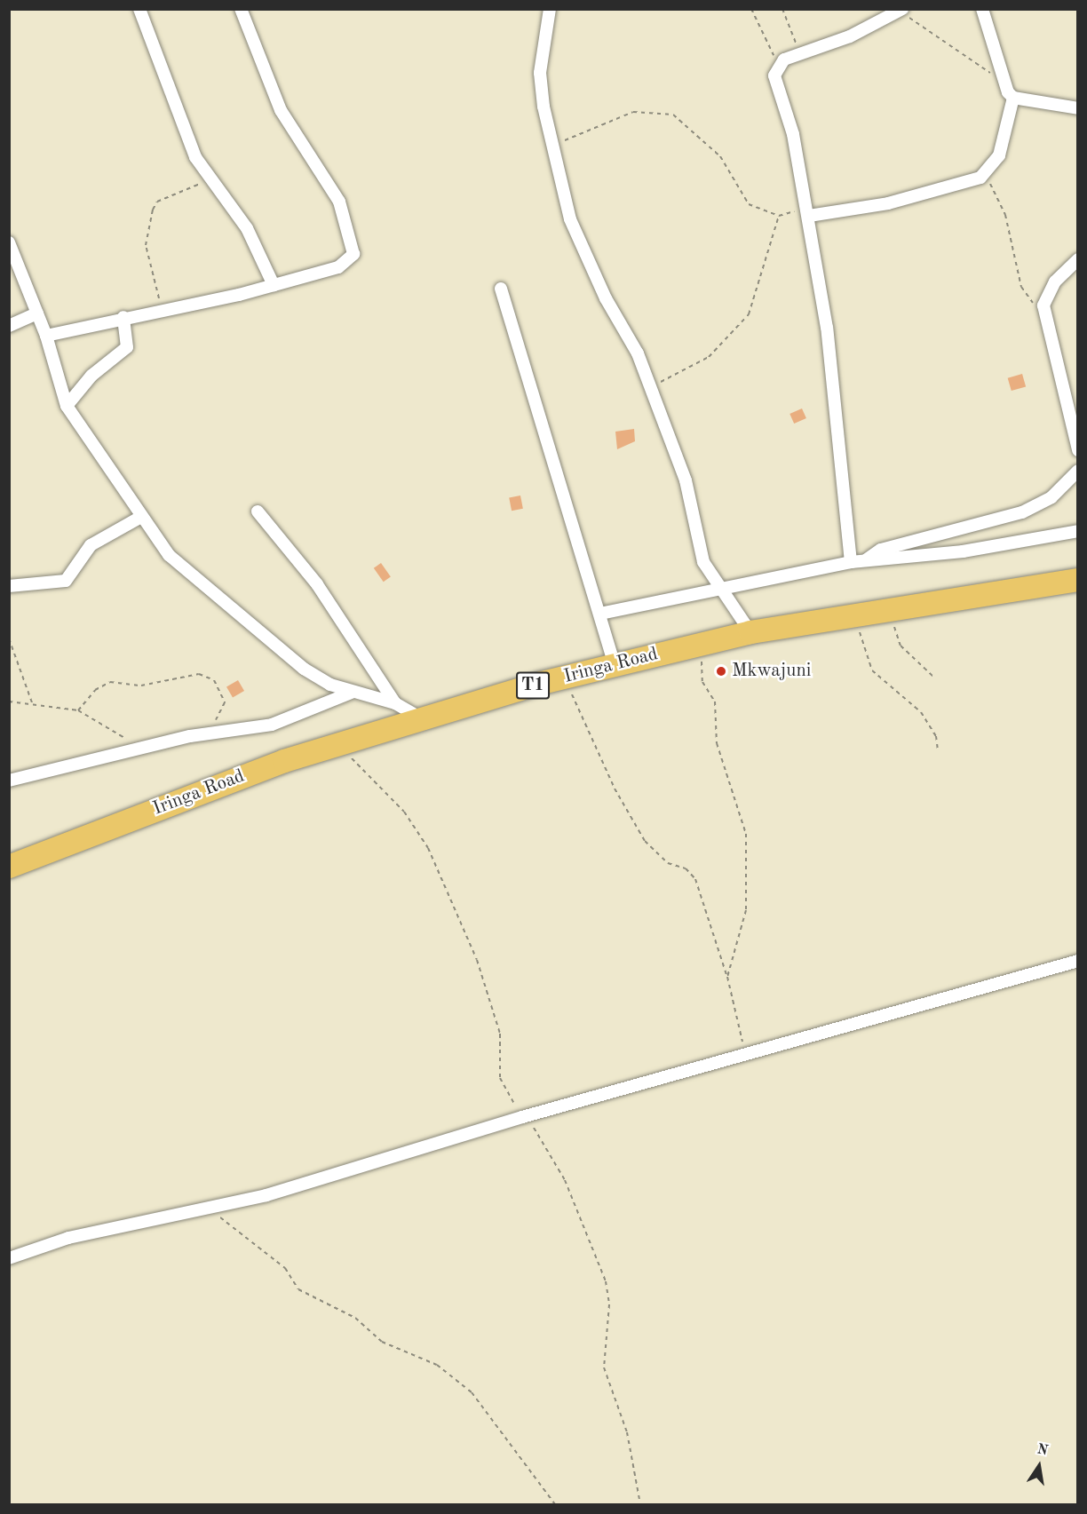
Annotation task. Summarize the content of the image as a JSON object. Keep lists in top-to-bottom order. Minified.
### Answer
{"streets":{"highway":["Iringa Road","T1"]},"places":["Mkwajuni"],"north":"top"}
